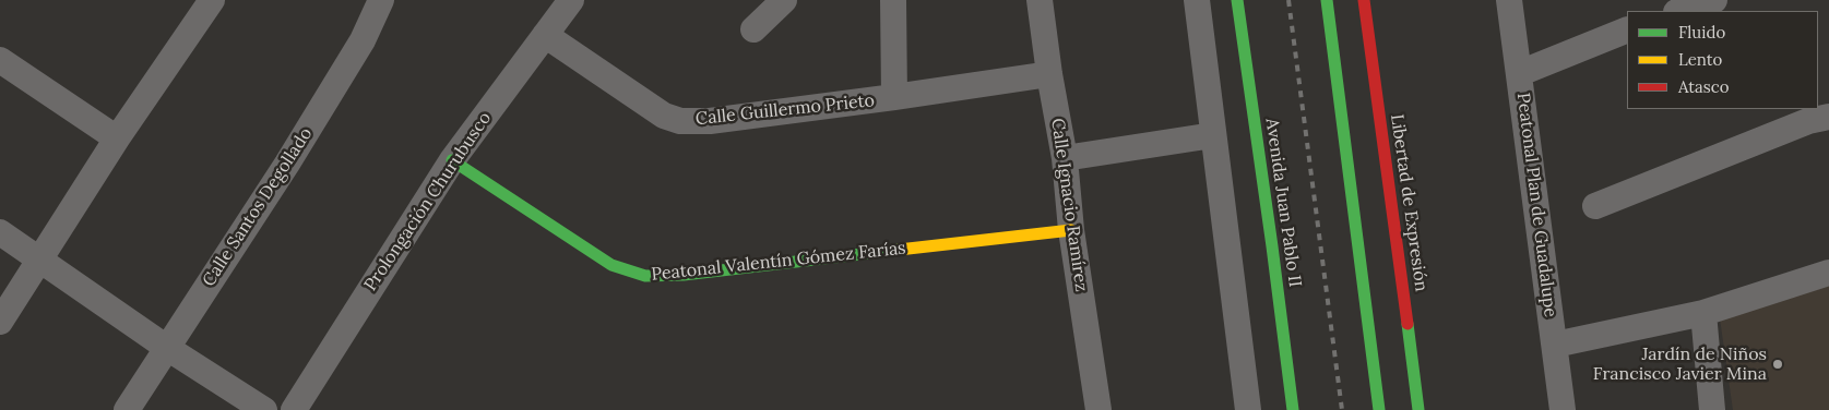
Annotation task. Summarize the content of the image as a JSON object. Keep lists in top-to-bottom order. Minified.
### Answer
{"streets":{"street":["Calle Guillermo Prieto","Prolongación Churubusco","Avenida Juan Pablo II","Libertad de Expresión","Calle Ignacio Ramírez","Peatonal Plan de Guadalupe","Calle Santos Degollado","Peatonal Valentín Gómez Farías"]},"crossings":[["Calle Guillermo Prieto","Prolongación Churubusco"],["Calle Guillermo Prieto","Calle Ignacio Ramírez"],["Prolongación Churubusco","Peatonal Valentín Gómez Farías"],["Calle Ignacio Ramírez","Peatonal Valentín Gómez Farías"]],"places":["Jardín de Niños Francisco Javier Mina"],"legend":["Fluido","Lento","Atasco"]}
